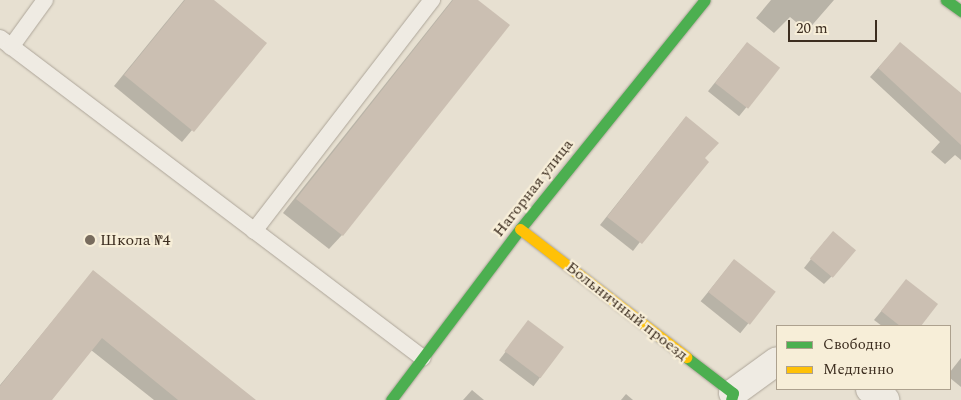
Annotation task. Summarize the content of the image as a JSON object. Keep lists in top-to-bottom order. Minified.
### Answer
{"streets":{"street":["Нагорная улица","Больничный проезд"]},"crossings":[["Нагорная улица","Больничный проезд"]],"places":["Школа №4"],"legend":["Свободно","Медленно"],"scale_bar":"20 m"}
